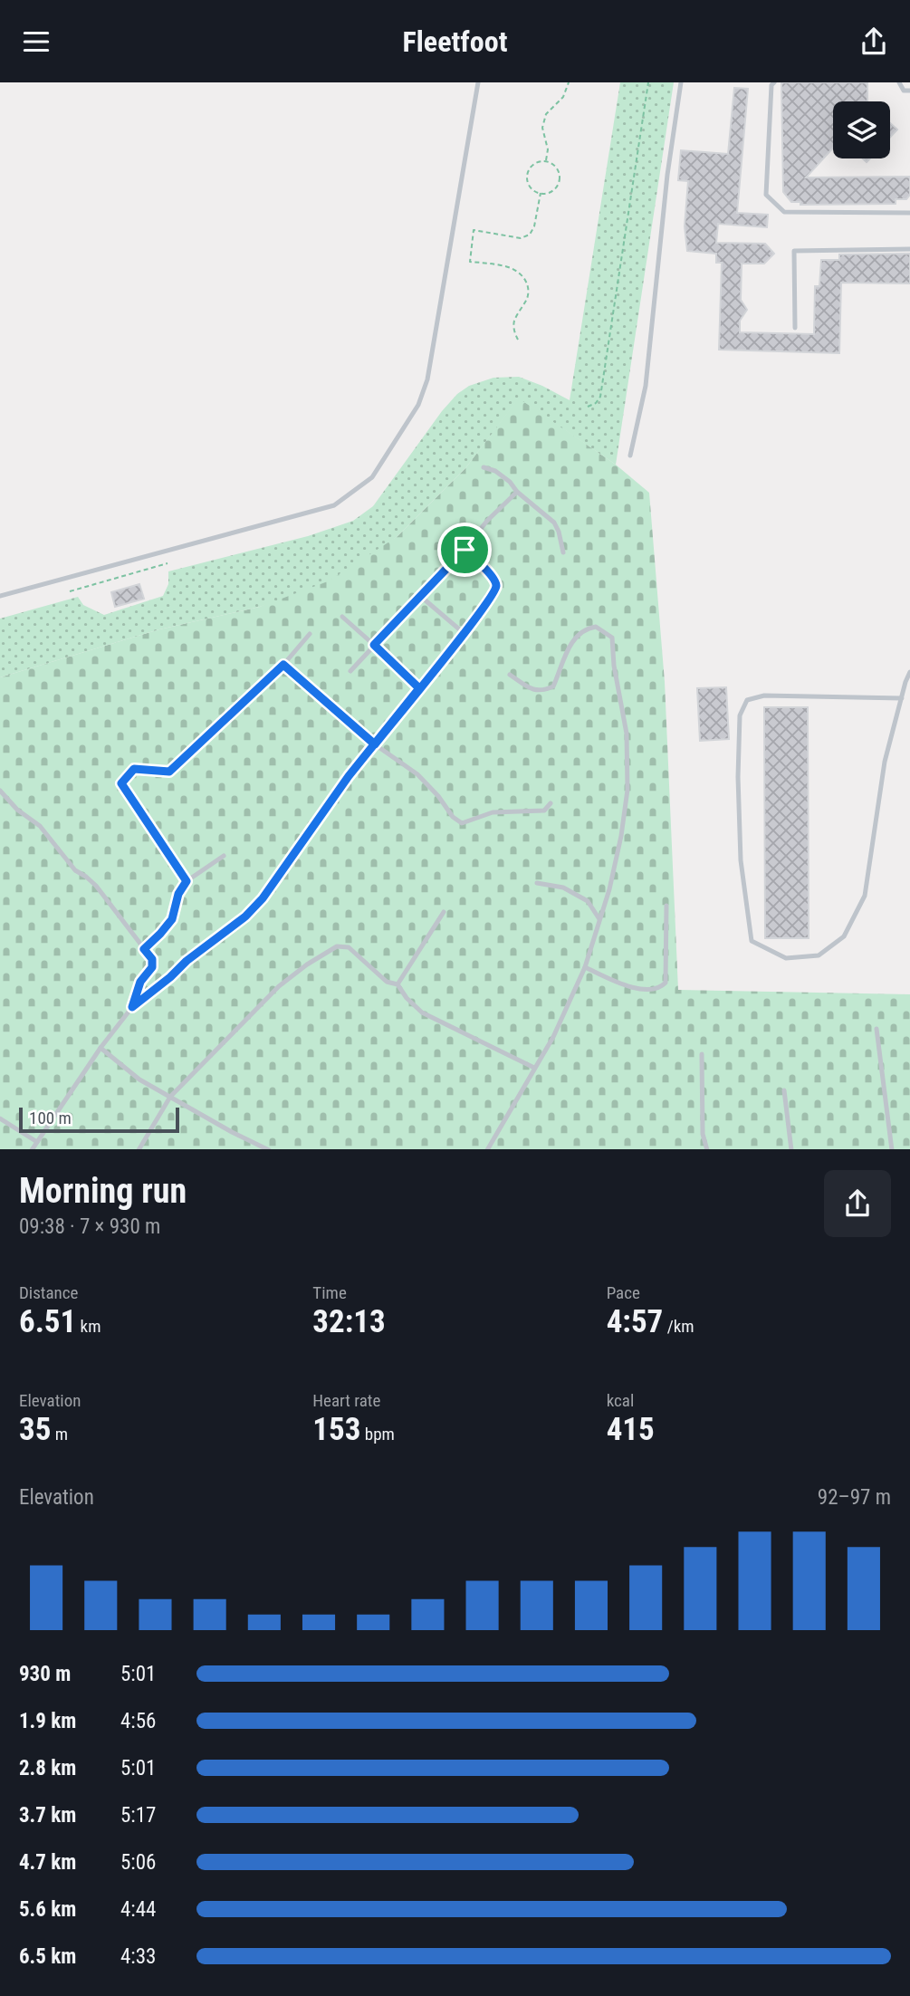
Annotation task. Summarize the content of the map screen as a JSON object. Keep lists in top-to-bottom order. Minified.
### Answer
{"scale_bar":"100 m","page":{"header":"Fleetfoot","scale":"100 m","heading":["Morning run","09:38 · 7 × 930 m"],"stats":[["Distance","6.51 km"],["Time","32:13"],["Pace","4:57 /km"],["Elevation","35 m"],["Heart rate","153 bpm"],["kcal","415"]],"chart":["Elevation","92–97 m"],"list":[{"name":"930 m","note":"5:01"},{"name":"1.9 km","note":"4:56"},{"name":"2.8 km","note":"5:01"},{"name":"3.7 km","note":"5:17"},{"name":"4.7 km","note":"5:06"},{"name":"5.6 km","note":"4:44"},{"name":"6.5 km","note":"4:33"}]}}
